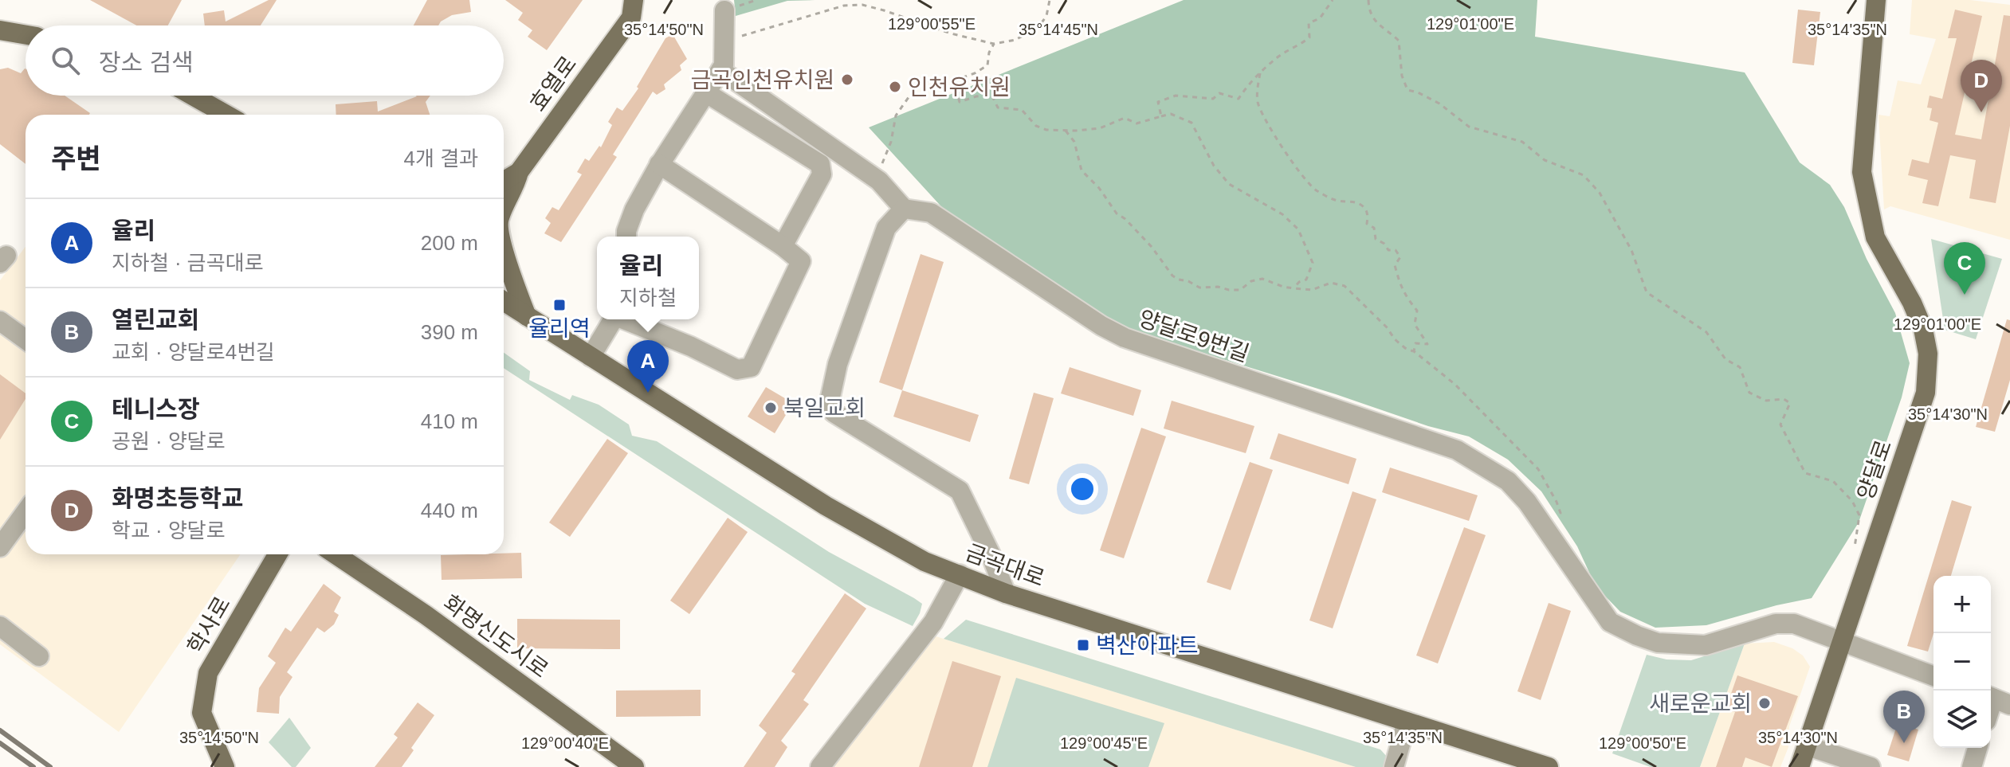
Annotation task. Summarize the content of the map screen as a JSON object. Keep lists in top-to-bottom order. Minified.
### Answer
{"streets":{"main road":["효열로","양달로","금곡대로","학사로","화명신도시로"],"street":["양달로9번길"]},"crossings":[["양달로9번길","양달로"]],"places":{"other":["금곡인천유치원","인천유치원","북일교회","새로운교회"],"transit":["율리역","벽산아파트"]},"page":{"search":"장소 검색","pins":["D","C","A","B"],"heading":["주변","4개 결과"],"list":[{"mark":"A","name":"율리","note":"지하철 · 금곡대로","value":"200 m"},{"mark":"B","name":"열린교회","note":"교회 · 양달로4번길","value":"390 m"},{"mark":"C","name":"테니스장","note":"공원 · 양달로","value":"410 m"},{"mark":"D","name":"화명초등학교","note":"학교 · 양달로","value":"440 m"}],"popup":["율리","지하철"],"map_buttons":["+","−"]},"coordinates":["129°00'55\"E","129°01'00\"E","35°14'35\"N","35°14'50\"N","35°14'45\"N","35°14'30\"N","129°00'40\"E","129°00'45\"E","129°00'50\"E"]}
